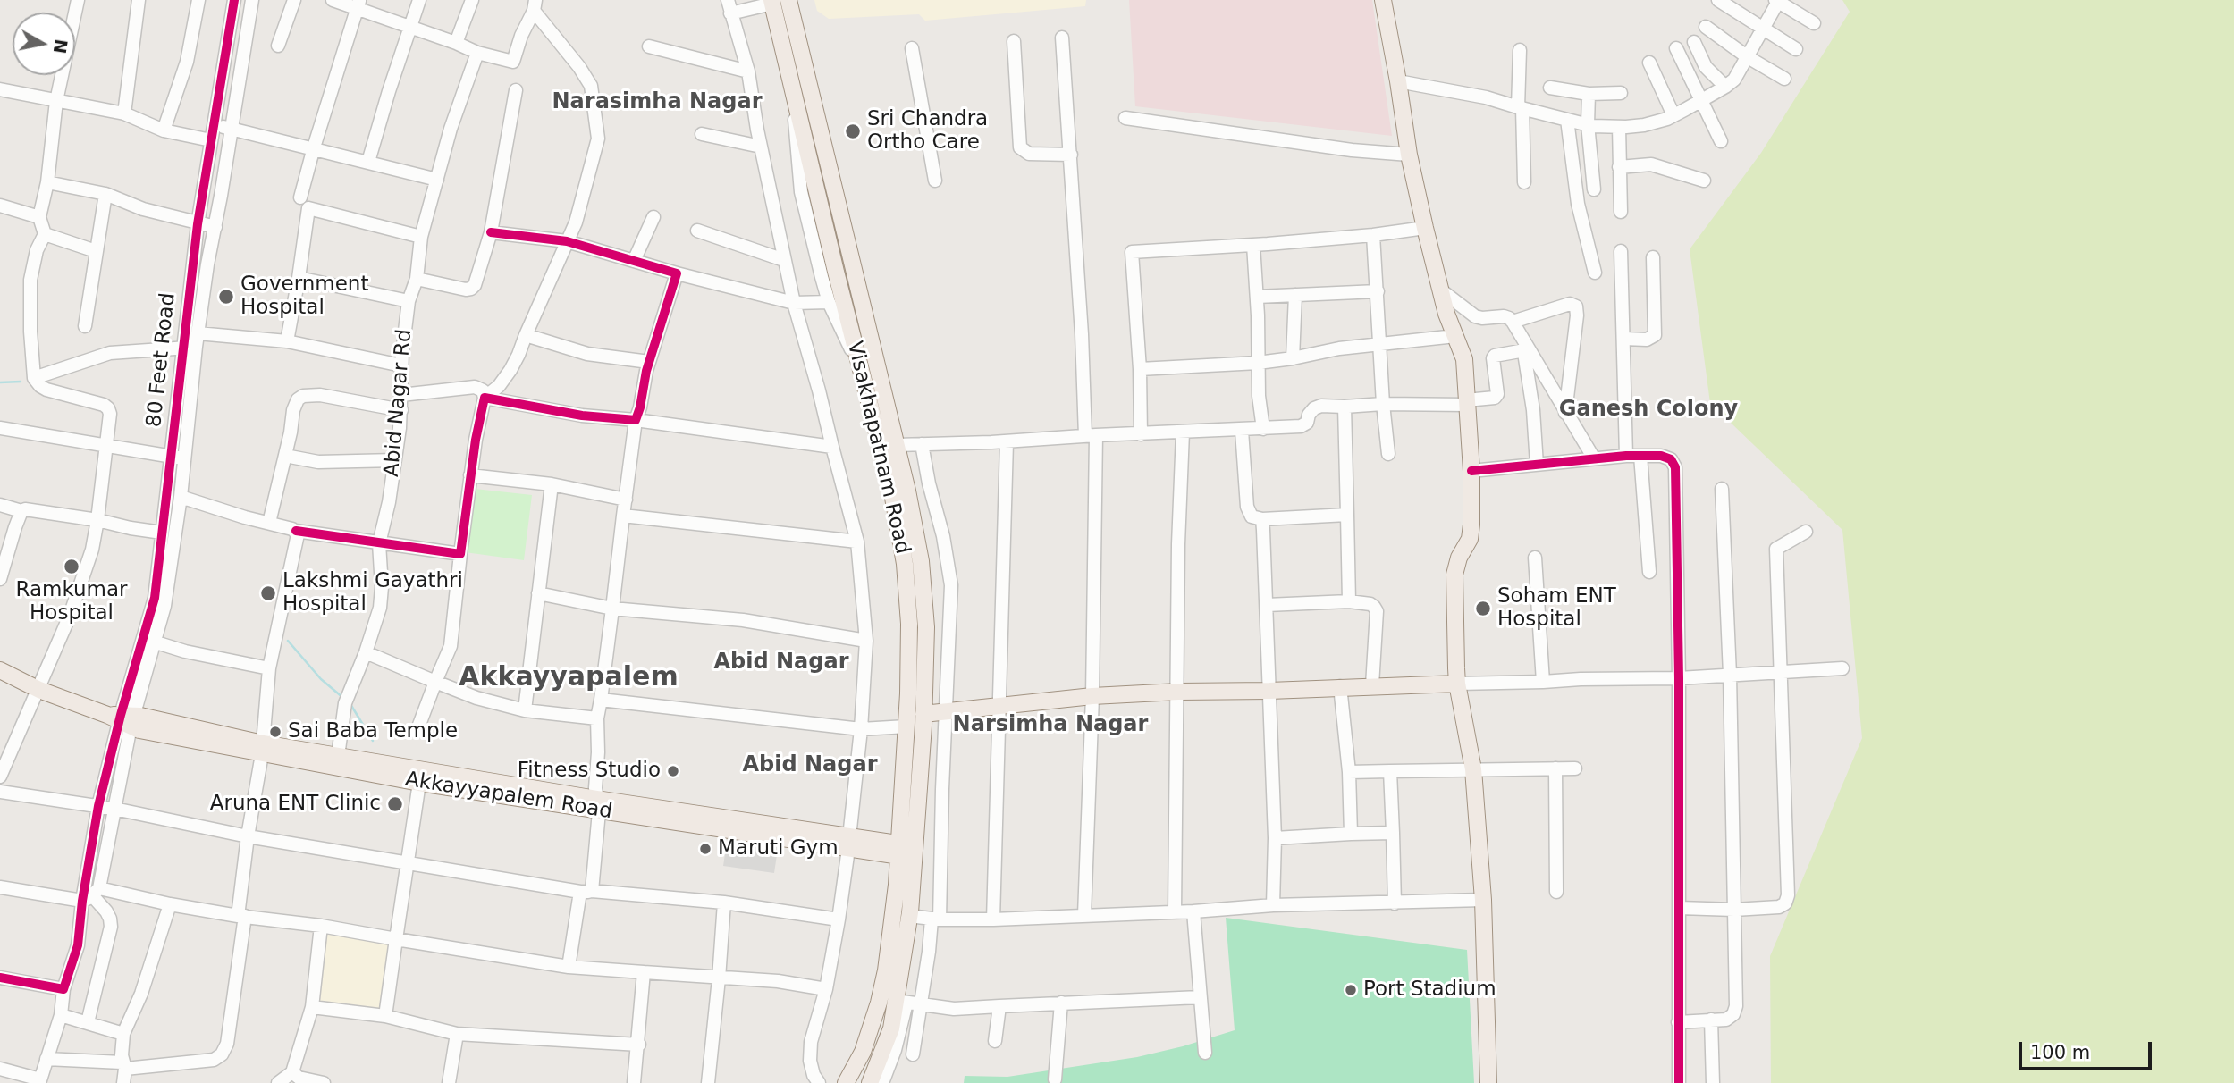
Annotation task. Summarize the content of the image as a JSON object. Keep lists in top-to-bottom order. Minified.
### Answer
{"streets":{"main road":["Visakhapatnam Road","Akkayyapalem Road"],"street":["80 Feet Road","Abid Nagar Rd"]},"crossings":[["80 Feet Road","Akkayyapalem Road"],["Visakhapatnam Road","Akkayyapalem Road"]],"districts":["Narasimha Nagar","Ganesh Colony","Abid Nagar","Akkayyapalem","Narsimha Nagar","Abid Nagar"],"places":["Sri Chandra Ortho Care","Government Hospital","Ramkumar Hospital","Lakshmi Gayathri Hospital","Soham ENT Hospital","Sai Baba Temple","Fitness Studio","Aruna ENT Clinic","Maruti Gym","Port Stadium"],"scale_bar":"100 m","north":"right"}
